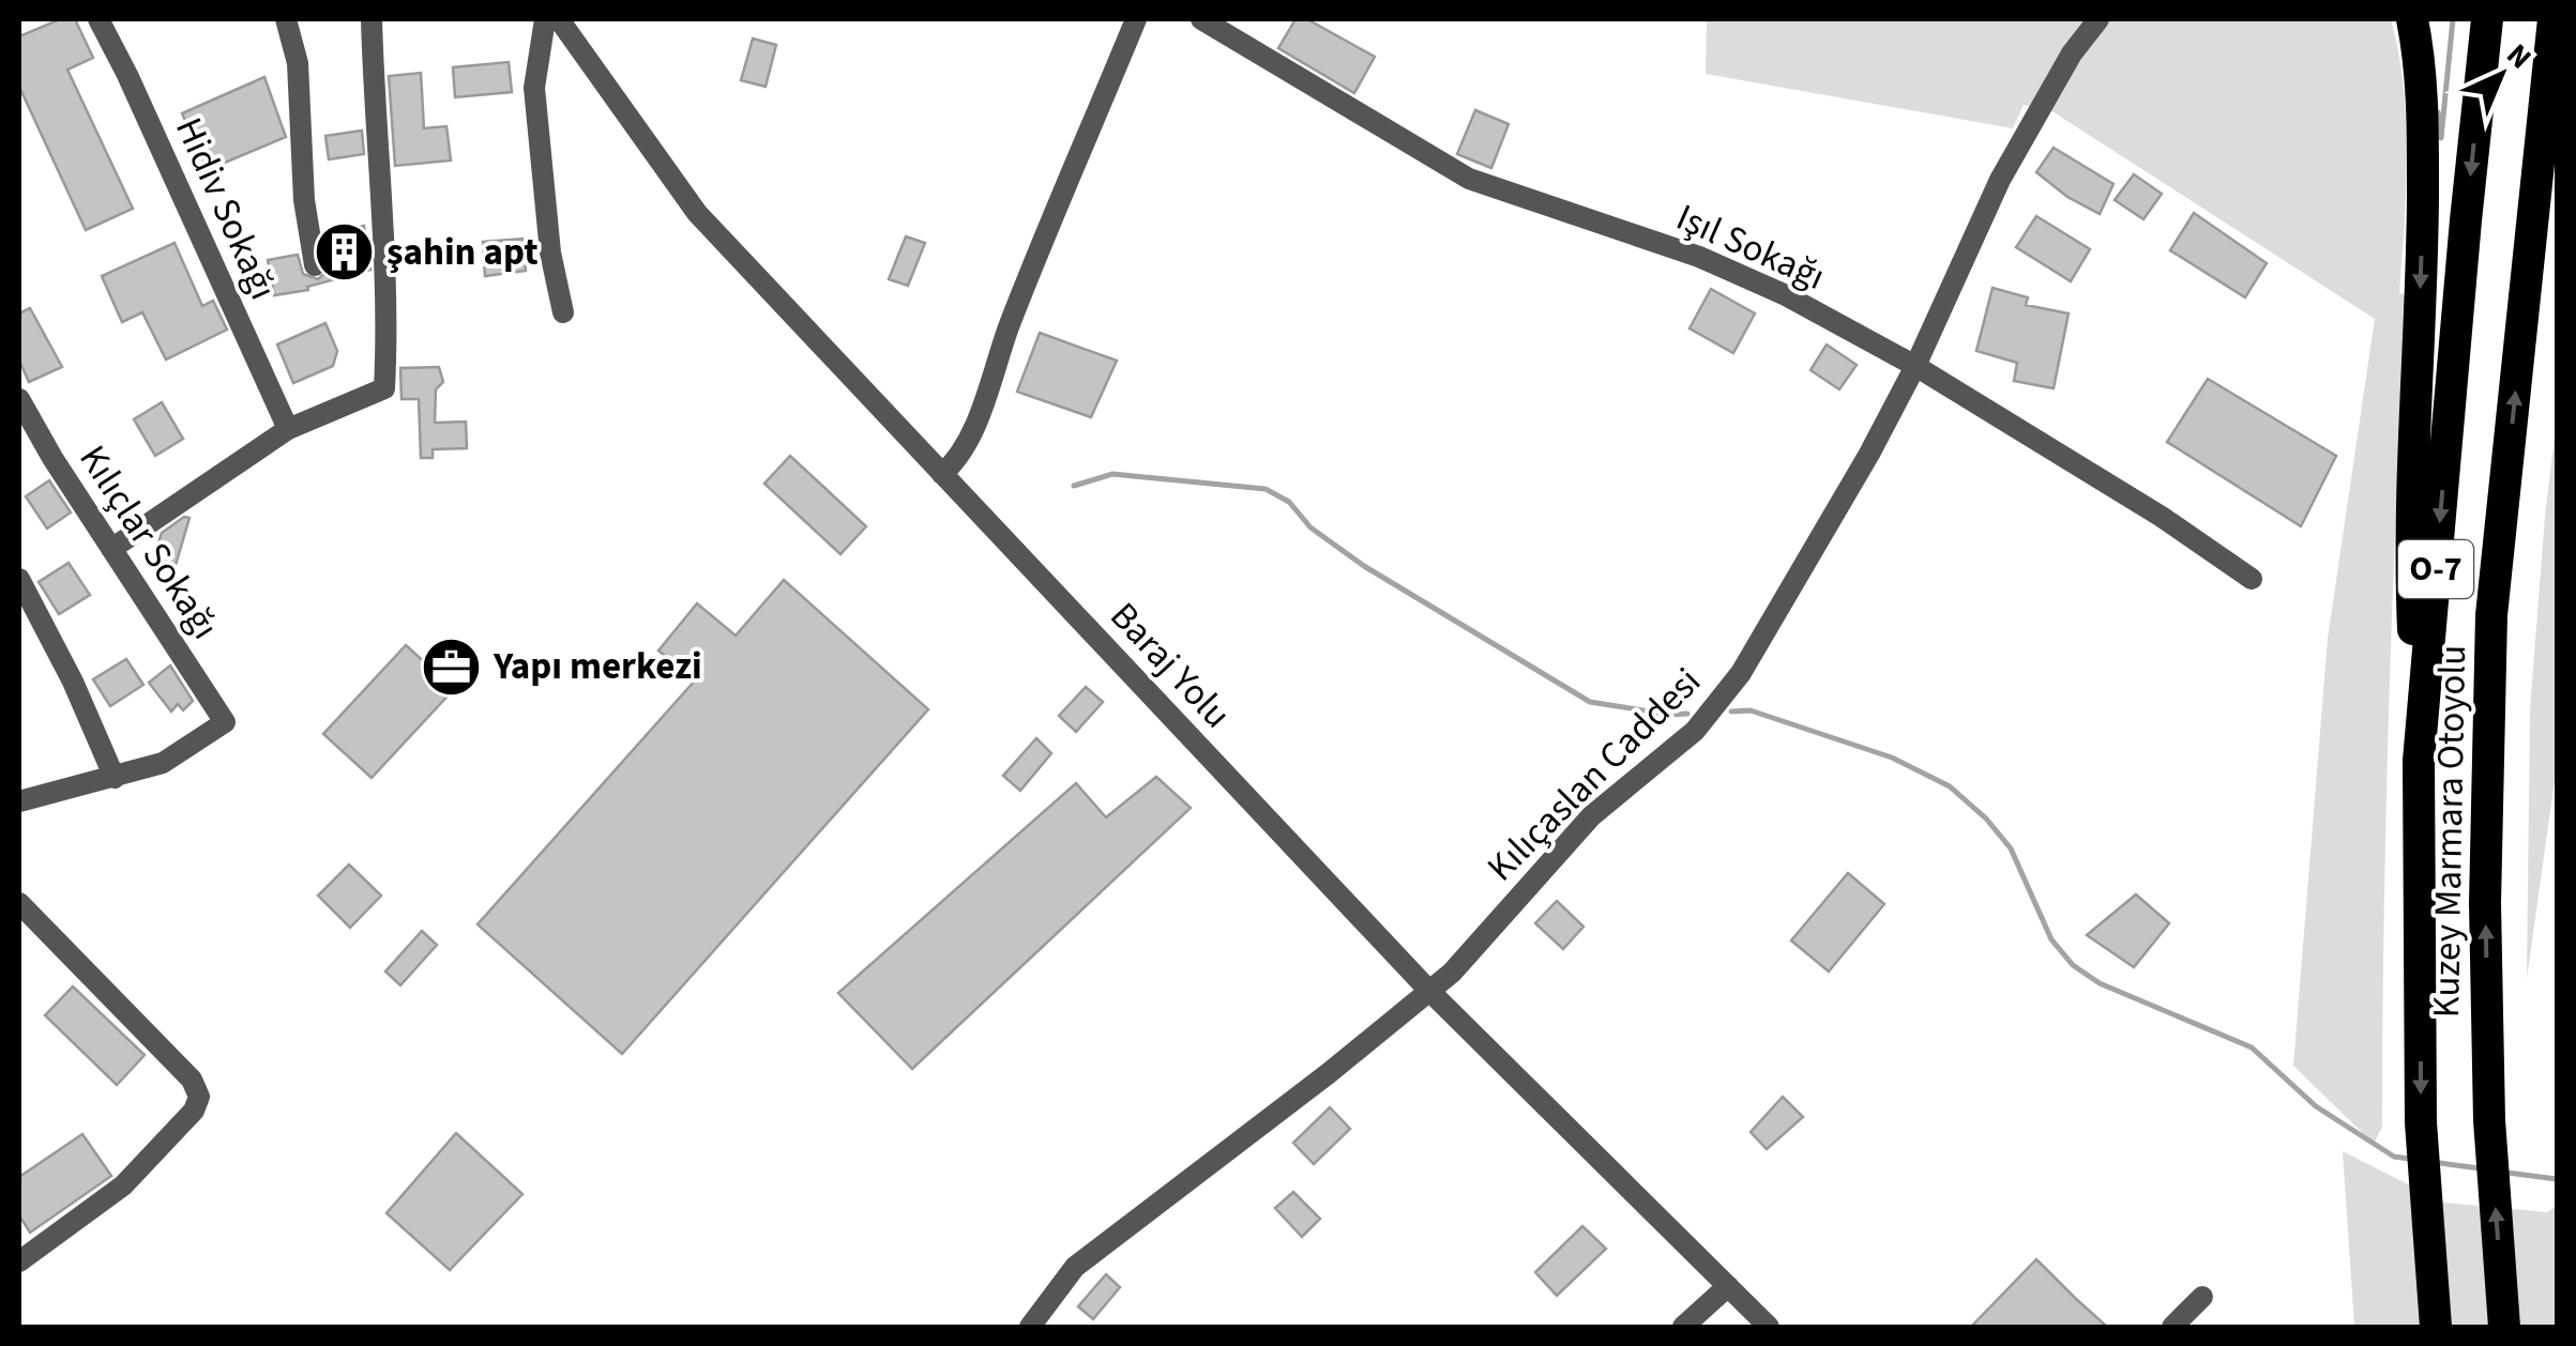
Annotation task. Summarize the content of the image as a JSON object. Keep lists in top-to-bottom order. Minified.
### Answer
{"streets":{"highway":["O-7","Kuzey Marmara Otoyolu"],"street":["Hidiv Sokağı","Işıl Sokağı","Kılıçlar Sokağı","Baraj Yolu","Kılıçaslan Caddesi"]},"crossings":[["Işıl Sokağı","Kılıçaslan Caddesi"],["Baraj Yolu","Kılıçaslan Caddesi"]],"places":{"building":["şahin apt"],"office":["Yapı merkezi"]},"north":"top right"}
